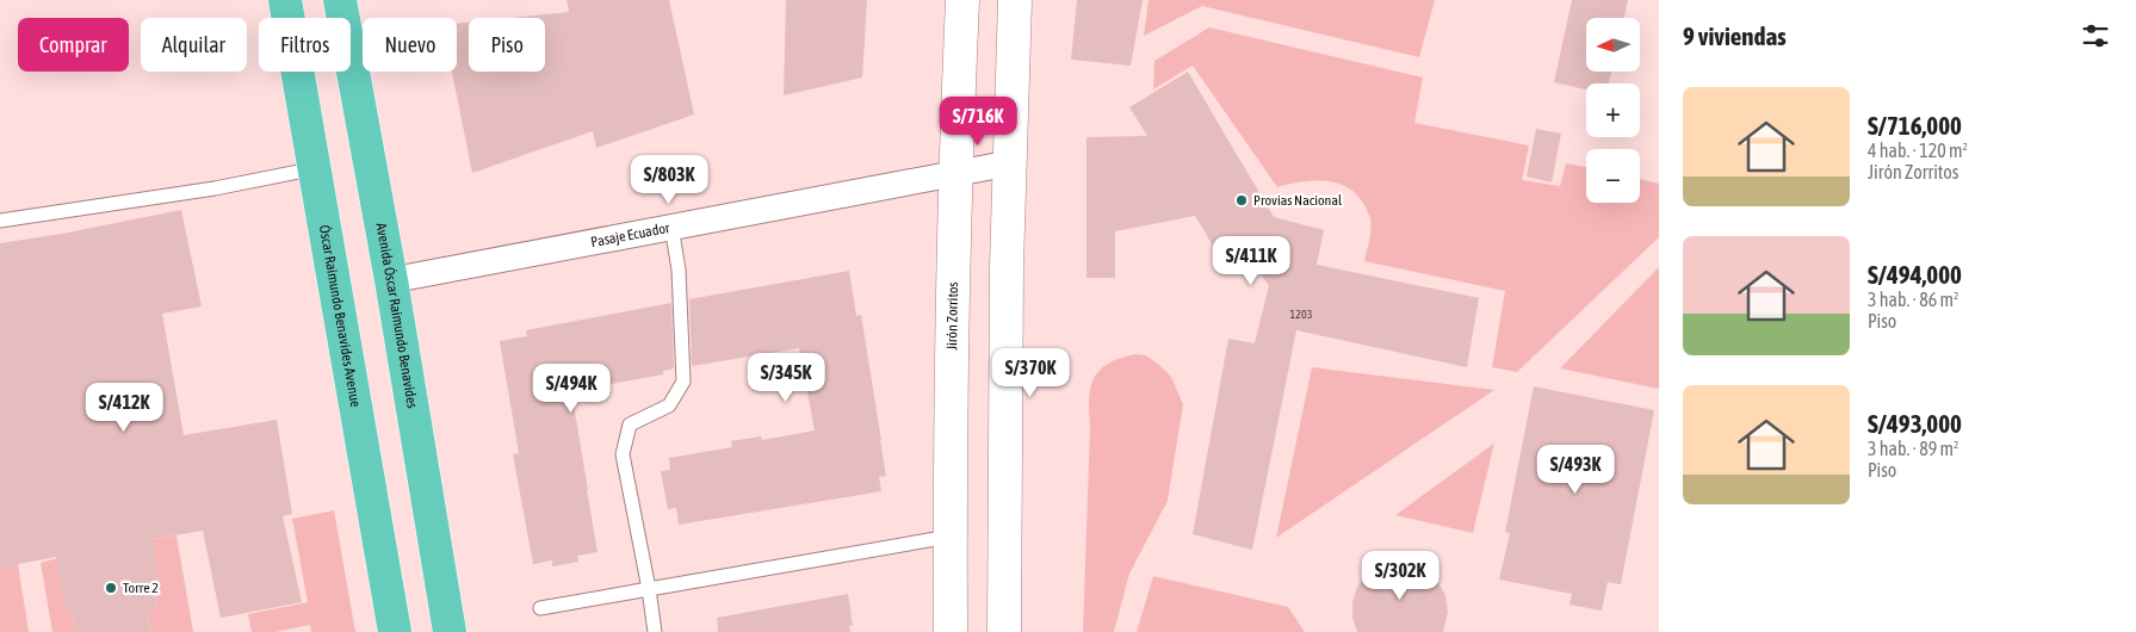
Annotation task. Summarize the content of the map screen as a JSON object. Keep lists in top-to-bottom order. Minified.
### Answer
{"streets":{"main road":["Óscar Raimundo Benavides Avenue","Avenida Óscar Raimundo Benavides","Jirón Zorritos"],"street":["Pasaje Ecuador"]},"crossings":[["Pasaje Ecuador","Avenida Óscar Raimundo Benavides"],["Pasaje Ecuador","Jirón Zorritos"]],"places":["Provias Nacional","Torre 2"],"house_numbers":["1203"],"north":"left","page":{"heading":"9 viviendas","map_buttons":["+","−"],"chip":["Comprar","Alquilar","Filtros","Nuevo","Piso"],"list":[{"name":"S/716,000","note":"4 hab. · 120 m² · Jirón Zorritos"},{"name":"S/494,000","note":"3 hab. · 86 m² · Piso"},{"name":"S/493,000","note":"3 hab. · 89 m² · Piso"}],"price":["S/716K","S/803K","S/411K","S/370K","S/345K","S/494K","S/412K","S/493K","S/302K"]}}
